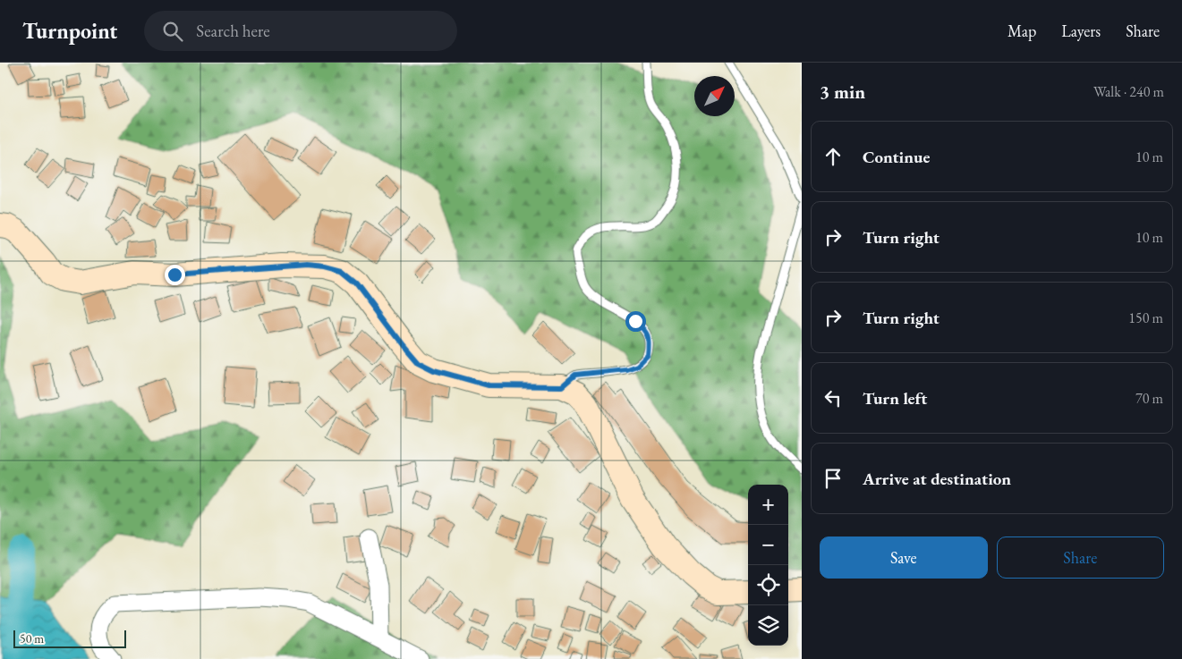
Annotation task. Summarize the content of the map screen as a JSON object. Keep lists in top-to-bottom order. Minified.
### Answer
{"scale_bar":"50 m","north":"top right","page":{"header":"Turnpoint","search":"Search here","nav":["Map","Layers","Share"],"heading":["3 min","Walk · 240 m"],"list":[["Continue","10 m"],["Turn right","10 m"],["Turn right","150 m"],["Turn left","70 m"],"Arrive at destination"],"map_buttons":["+","−"],"buttons":["Save","Share"],"scale":"50 m"}}
